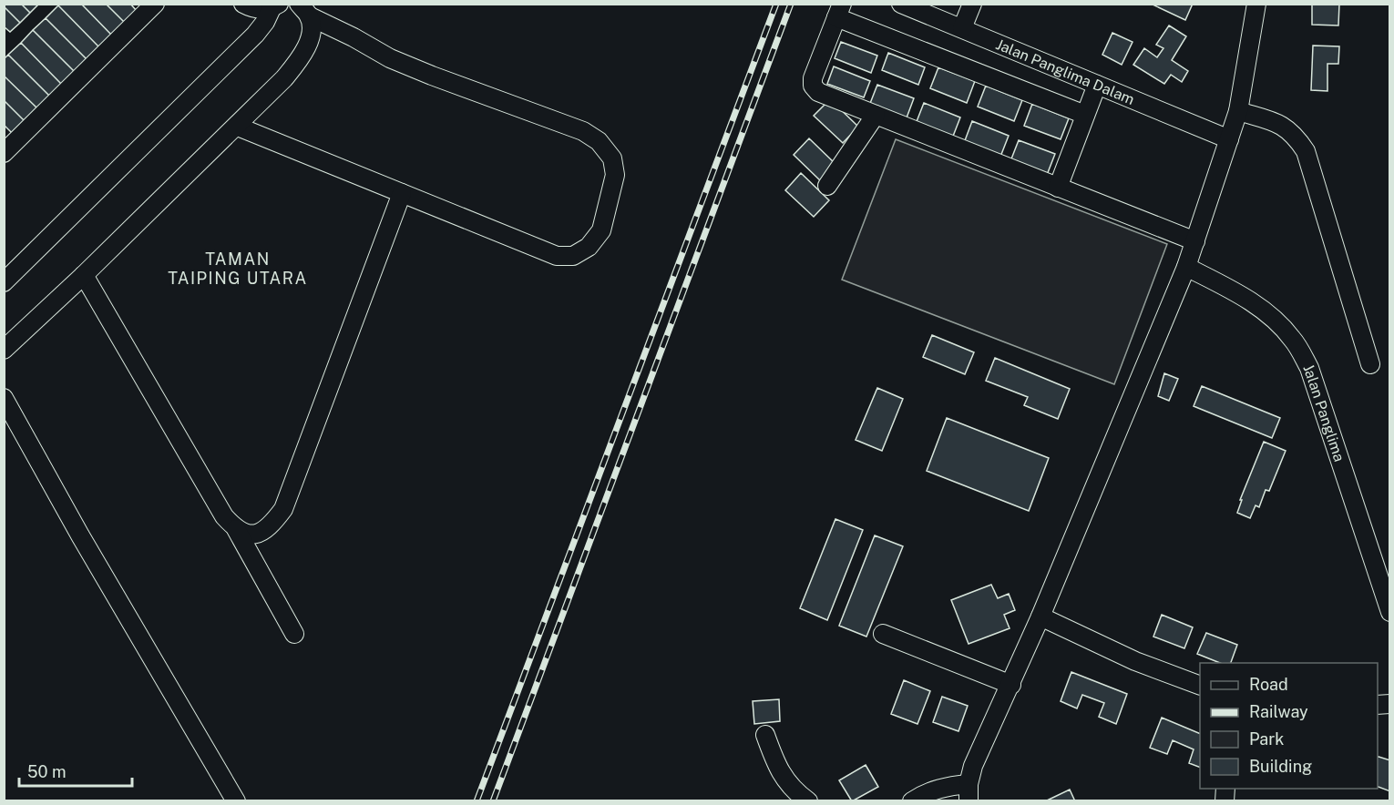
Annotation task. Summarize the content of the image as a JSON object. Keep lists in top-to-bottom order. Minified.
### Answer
{"streets":{"street":["Jalan Panglima Dalam","Jalan Panglima"]},"districts":["TAMAN TAIPING UTARA"],"legend":["Road","Railway","Park","Building"],"scale_bar":"50 m"}
